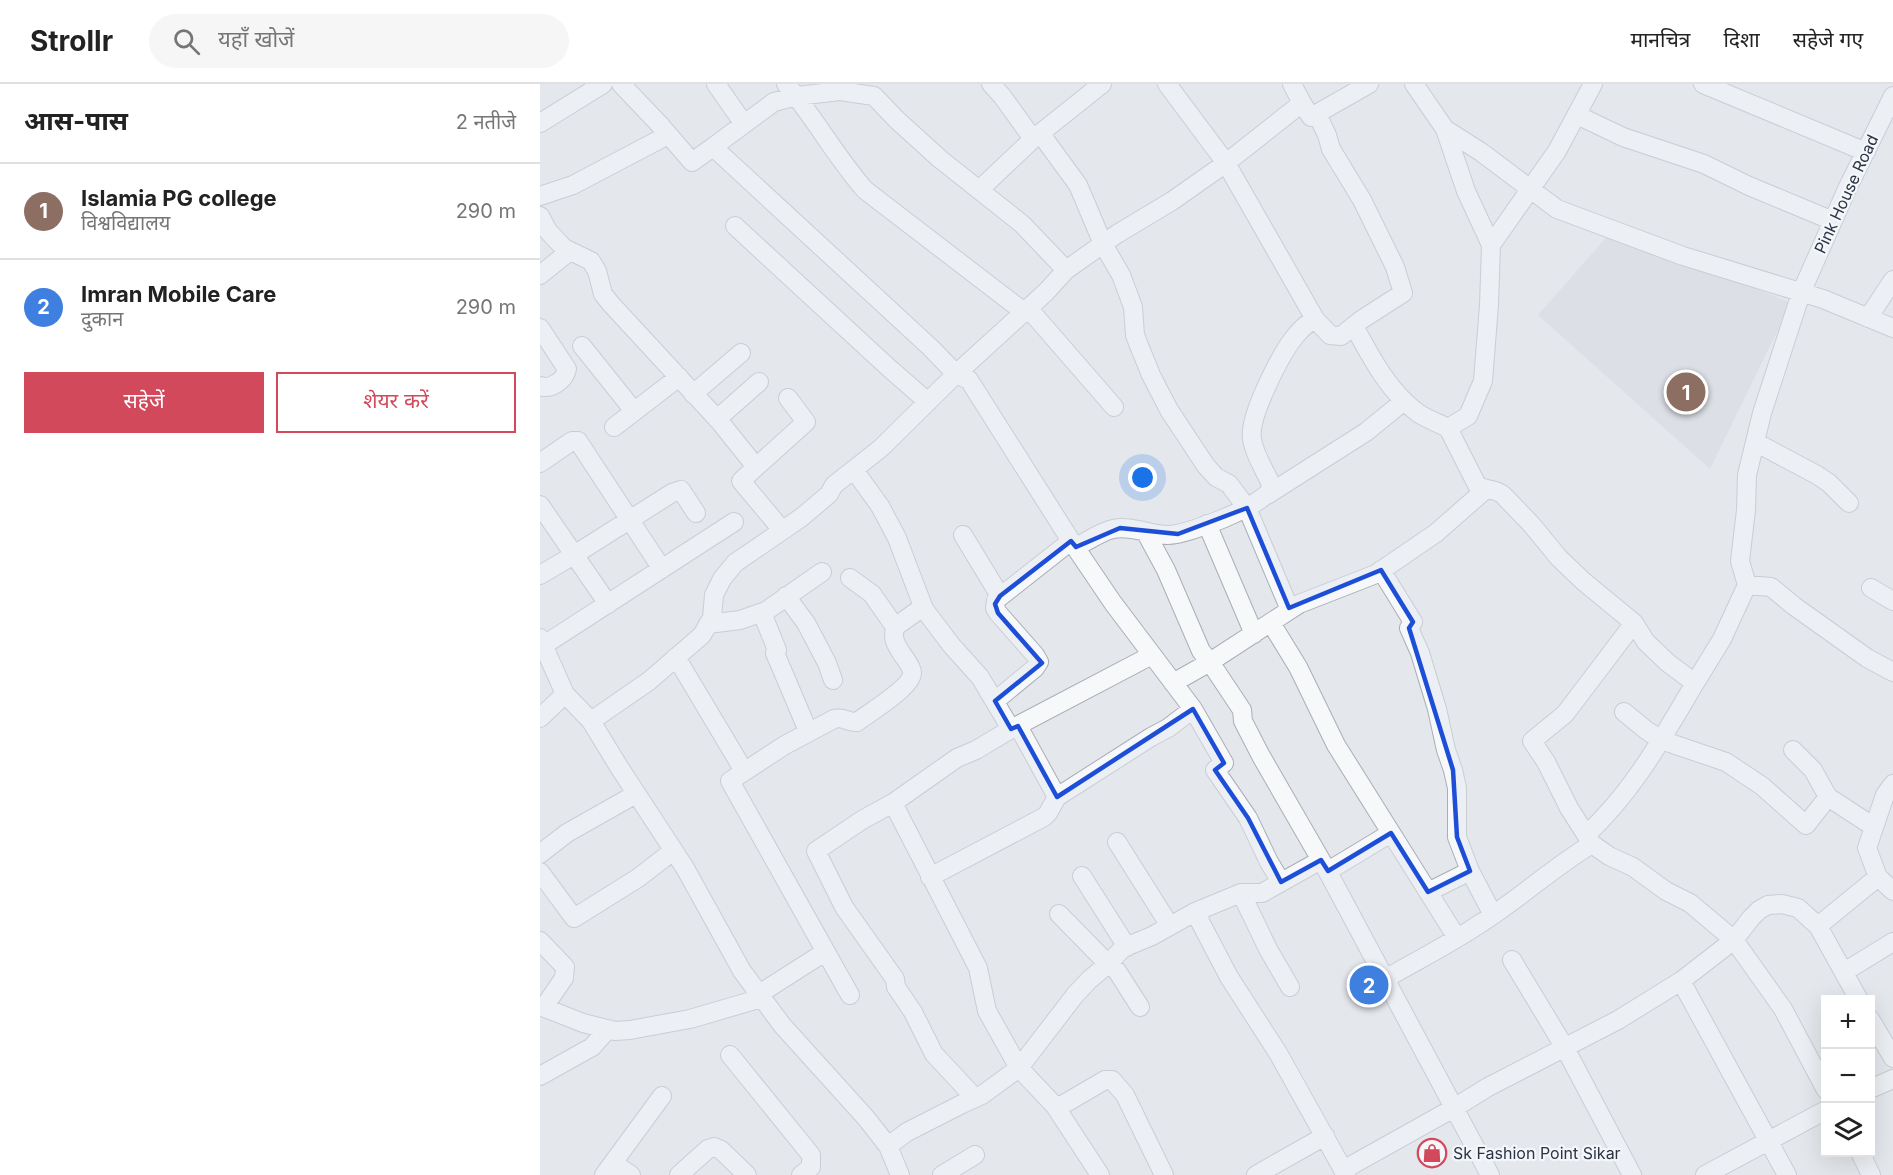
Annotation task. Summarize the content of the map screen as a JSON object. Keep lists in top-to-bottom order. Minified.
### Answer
{"streets":{"street":["Pink House Road"]},"places":{"shop":["Sk Fashion Point Sikar"]},"page":{"header":"Strollr","search":"यहाँ खोजें","nav":["मानचित्र","दिशा","सहेजे गए"],"heading":["आस-पास","2 नतीजे"],"list":[{"mark":"1","name":"Islamia PG college","note":"विश्वविद्यालय","value":"290 m"},{"mark":"2","name":"Imran Mobile Care","note":"दुकान","value":"290 m"}],"buttons":["सहेजें","शेयर करें"],"pins":["1","2"],"map_buttons":["+","−"]}}
